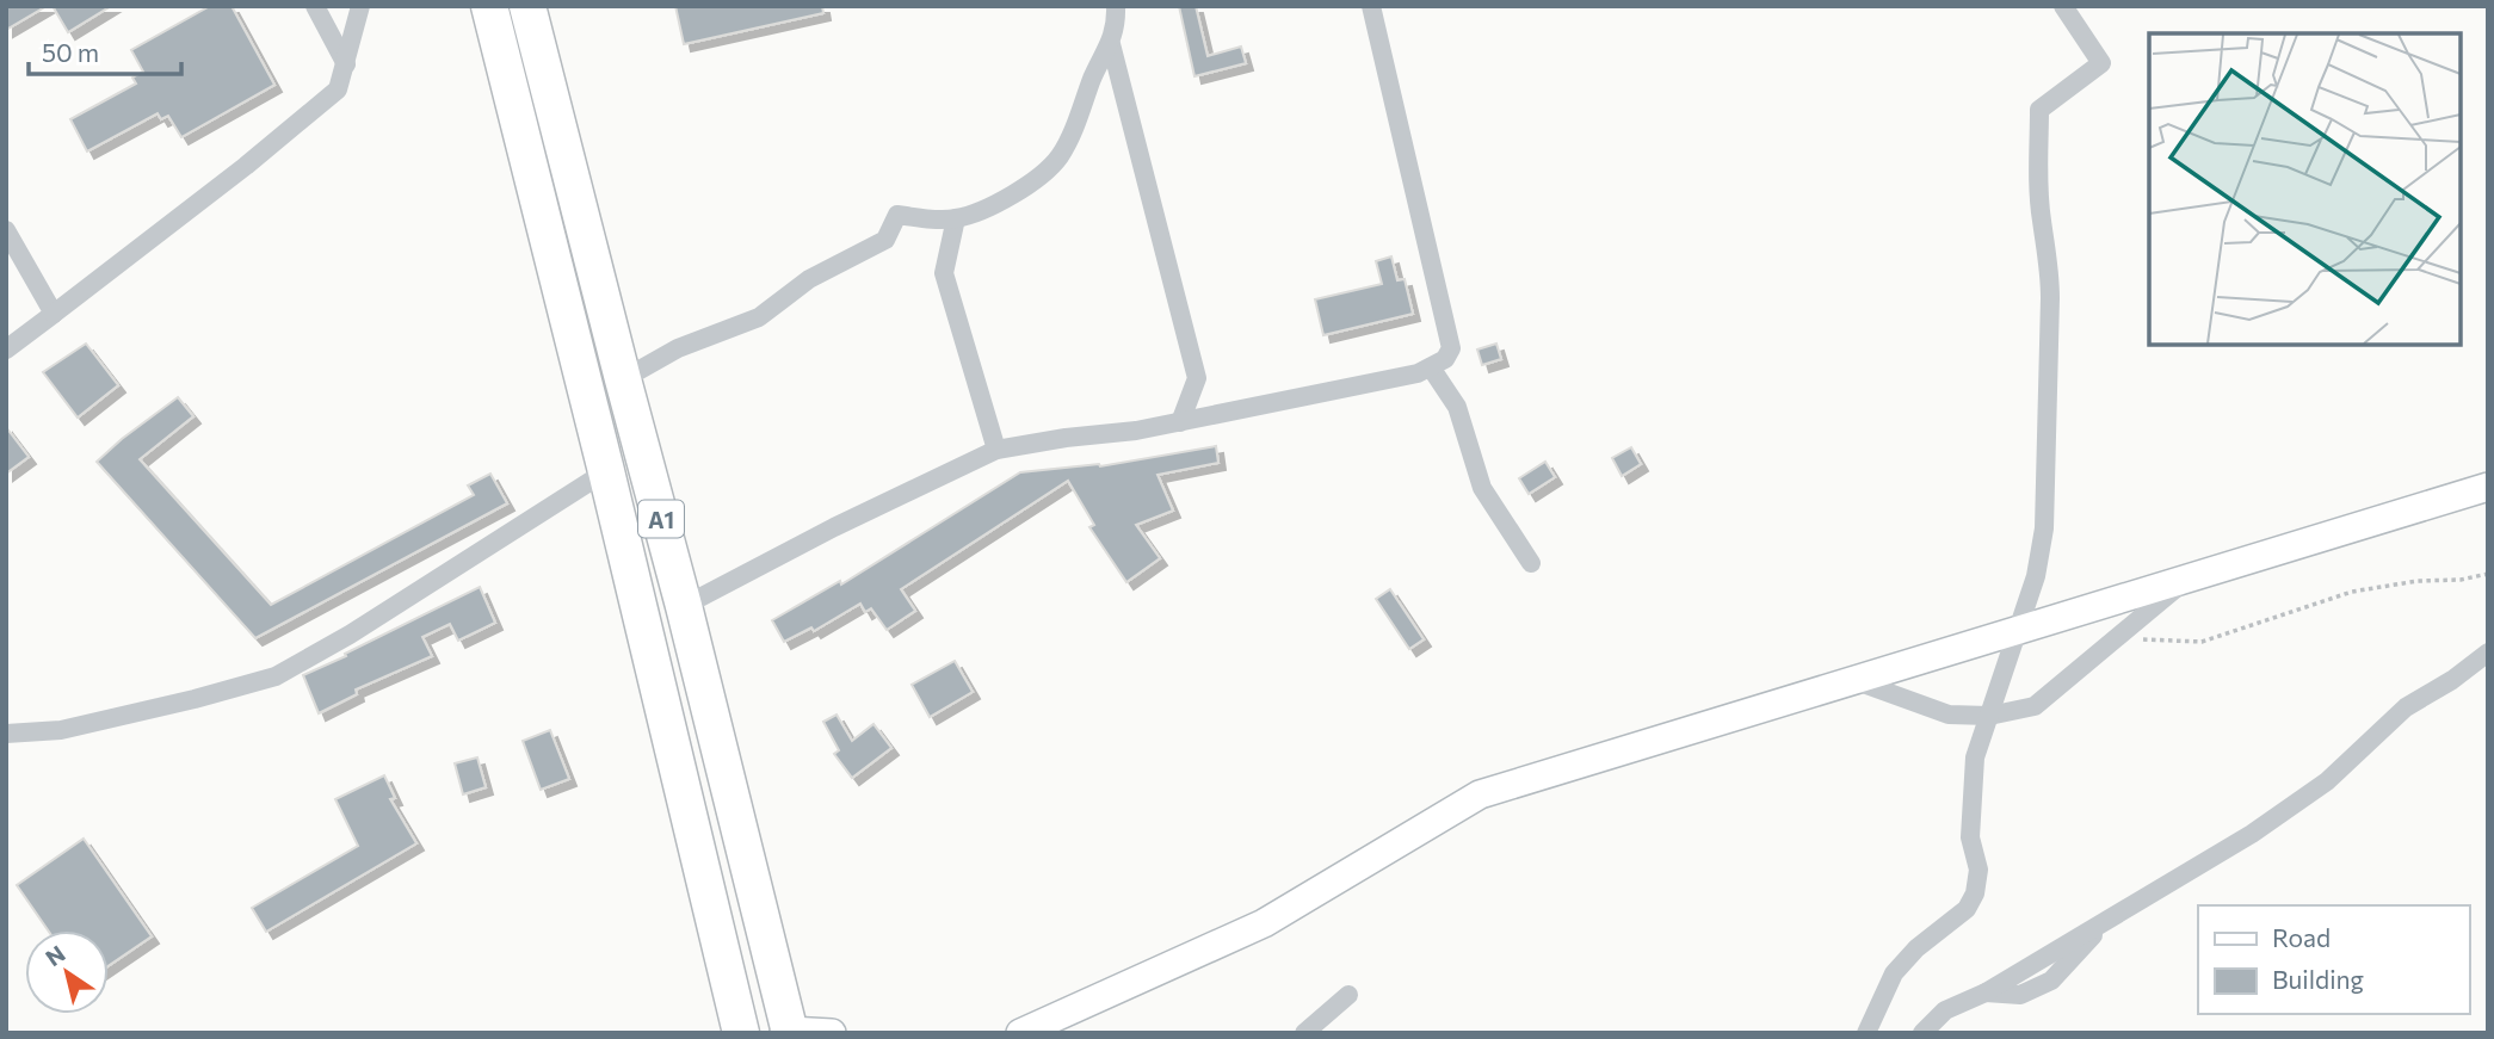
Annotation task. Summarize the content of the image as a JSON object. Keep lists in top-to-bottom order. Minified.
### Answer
{"streets":{"highway":["A1"]},"legend":["Road","Building"],"scale_bar":"50 m","north":"top left"}
